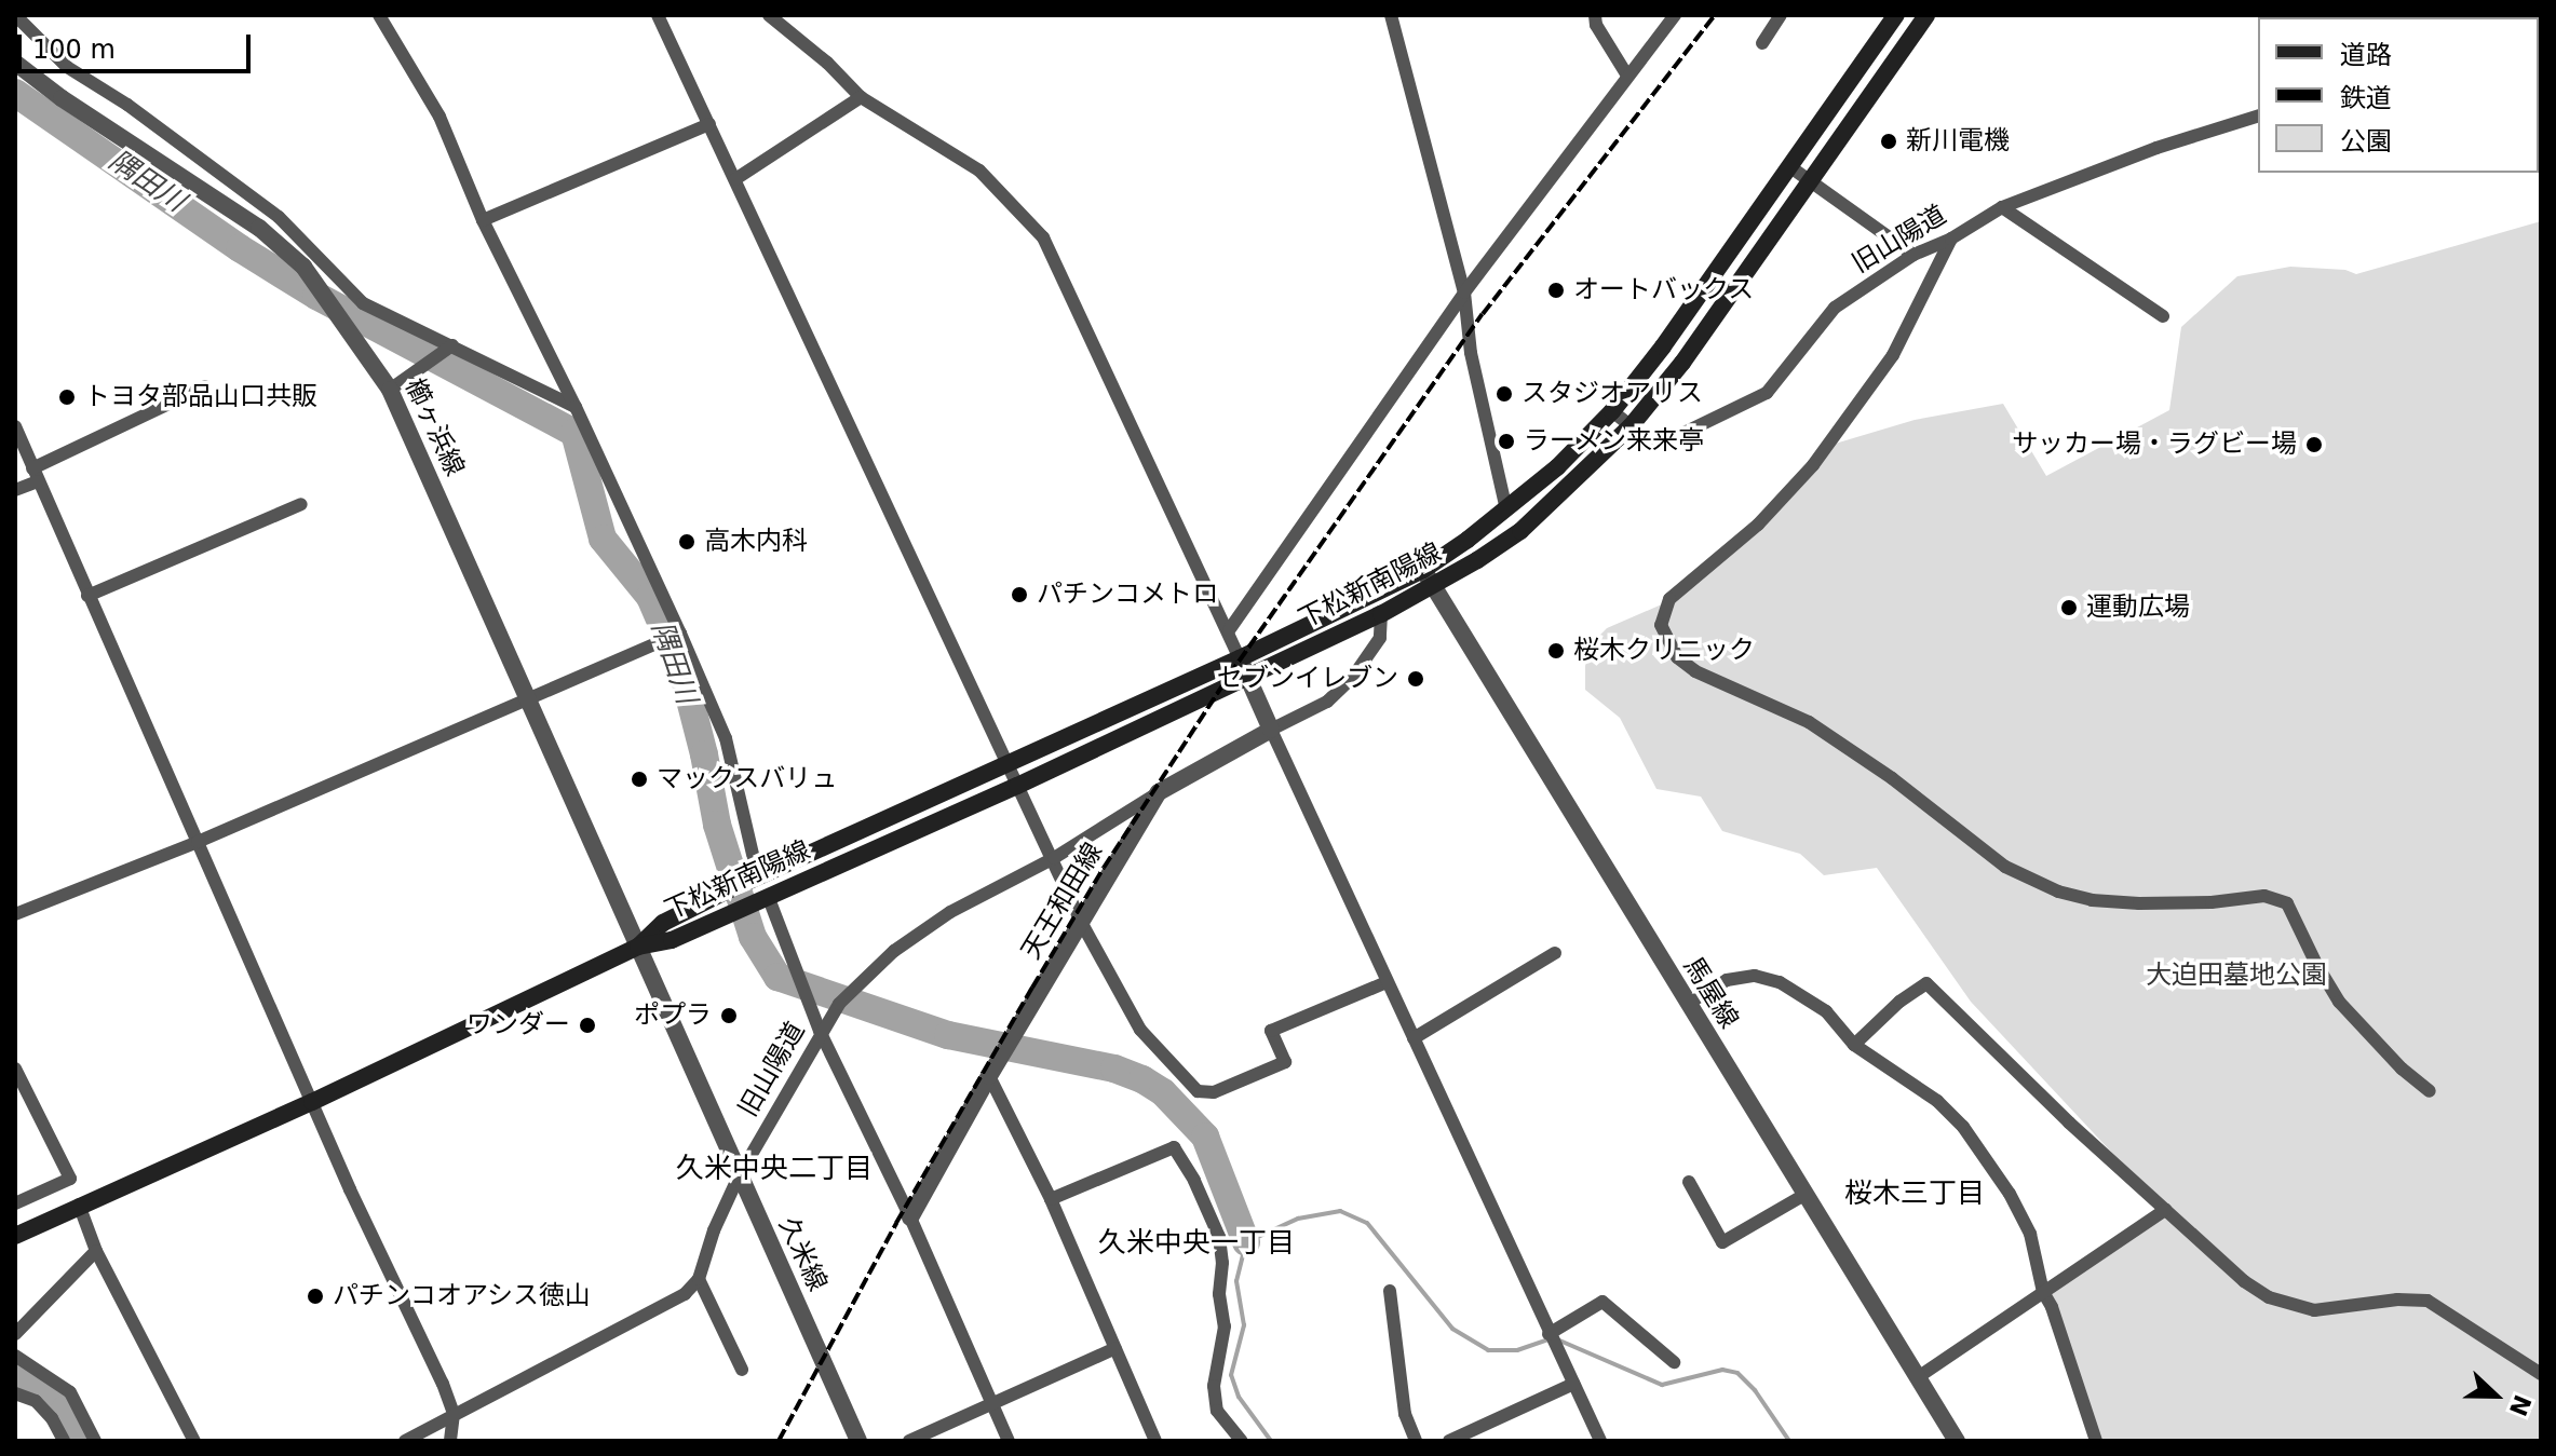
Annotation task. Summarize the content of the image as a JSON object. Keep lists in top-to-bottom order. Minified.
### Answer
{"streets":{"main road":["下松新南陽線"],"street":["旧山陽道","櫛ヶ浜線","天王和田線","馬屋線","久米線"]},"crossings":[["旧山陽道","下松新南陽線"],["旧山陽道","天王和田線"],["旧山陽道","久米線"],["櫛ヶ浜線","下松新南陽線"],["櫛ヶ浜線","久米線"],["下松新南陽線","馬屋線"],["下松新南陽線","久米線"]],"districts":["久米中央二丁目","桜木三丁目","久米中央一丁目"],"water":["隅田川"],"parks":["大迫田墓地公園"],"places":["新川電機","オートバックス","スタジオアリス","トヨタ部品山口共販","ラーメン来来亭","サッカー場・ラグビー場","高木内科","パチンコメトロ","運動広場","桜木クリニック","セブンイレブン","マックスバリュ","ポプラ","ワンダー","パチンコオアシス徳山"],"legend":["道路","鉄道","公園"],"scale_bar":"100 m","north":"right"}
